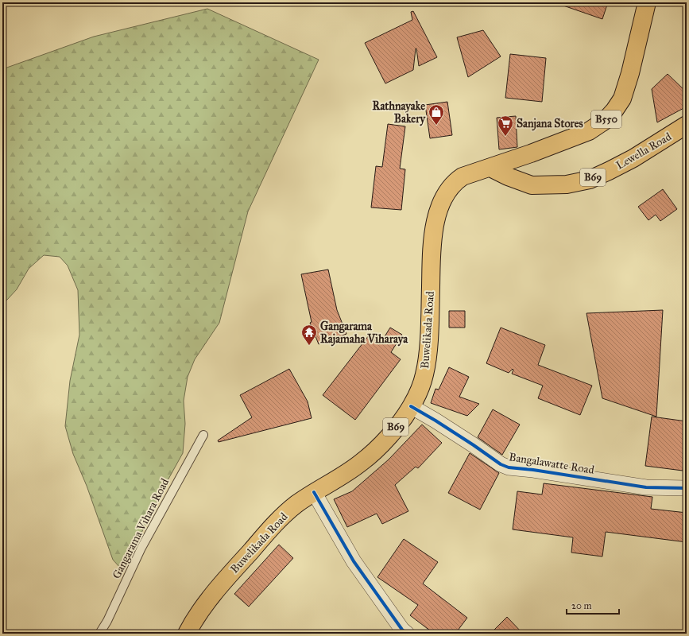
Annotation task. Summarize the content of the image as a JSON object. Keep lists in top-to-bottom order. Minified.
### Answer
{"streets":{"main road":["B550","Lewella Road","B69","Buwelikada Road"],"street":["Bangalawatte Road"],"lane":["Gangarama Vihara Road"]},"crossings":[["B550","Lewella Road"],["B550","Buwelikada Road"],["Lewella Road","Buwelikada Road"],["Buwelikada Road","Bangalawatte Road"]],"places":{"shop":["Rathnayake Bakery"],"supermarket":["Sanjana Stores"],"temple":["Gangarama Rajamaha Viharaya"]},"scale_bar":"20 m"}
